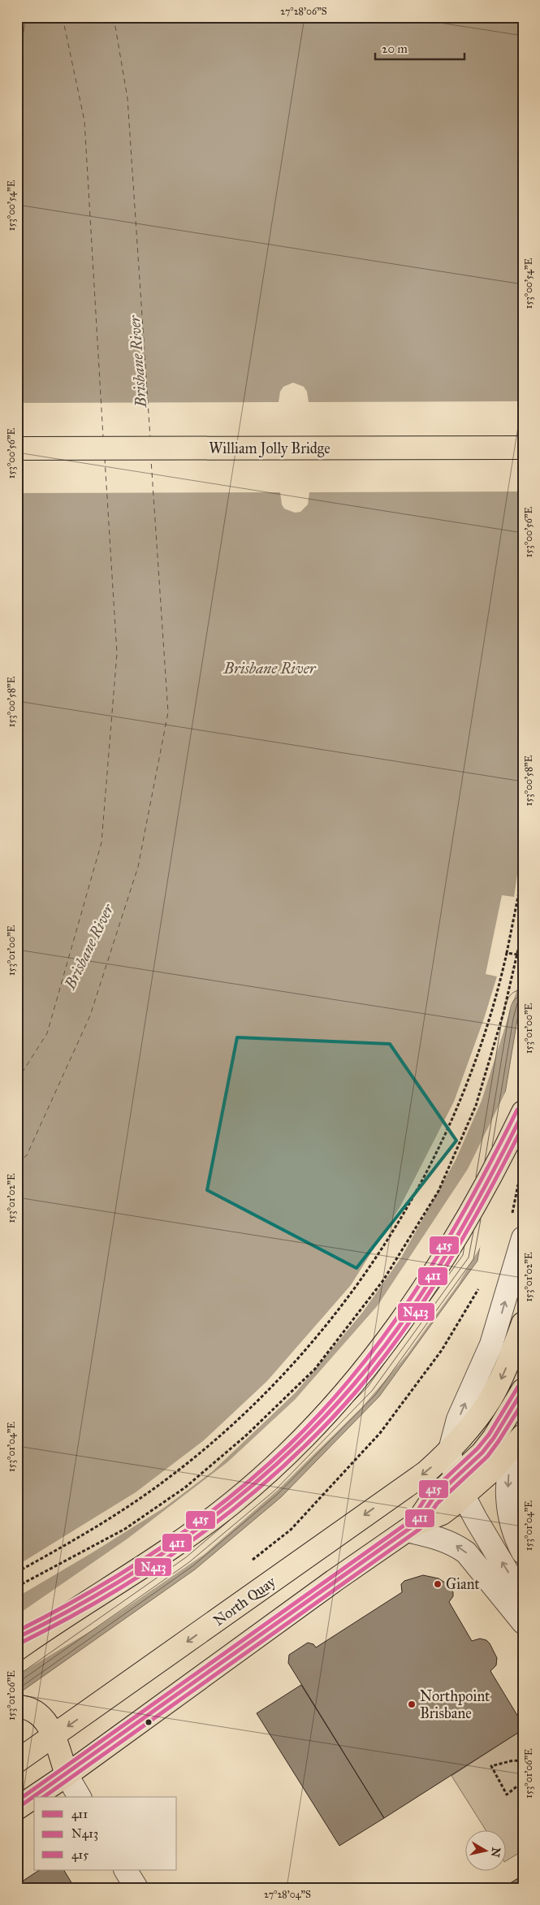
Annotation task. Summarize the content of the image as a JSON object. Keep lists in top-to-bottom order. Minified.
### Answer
{"streets":{"main road":["William Jolly Bridge","North Quay"]},"water":["Brisbane River"],"places":["Giant","Northpoint Brisbane"],"lines":["transit line 415","transit line 411","transit line N413"],"legend":["411","N413","415"],"scale_bar":"20 m","north":"right","coordinates":["27°28'06\"S","153°00'54\"E","153°00'56\"E","153°00'58\"E","153°01'00\"E","153°01'02\"E","153°01'04\"E","153°01'06\"E","27°28'04\"S"]}
